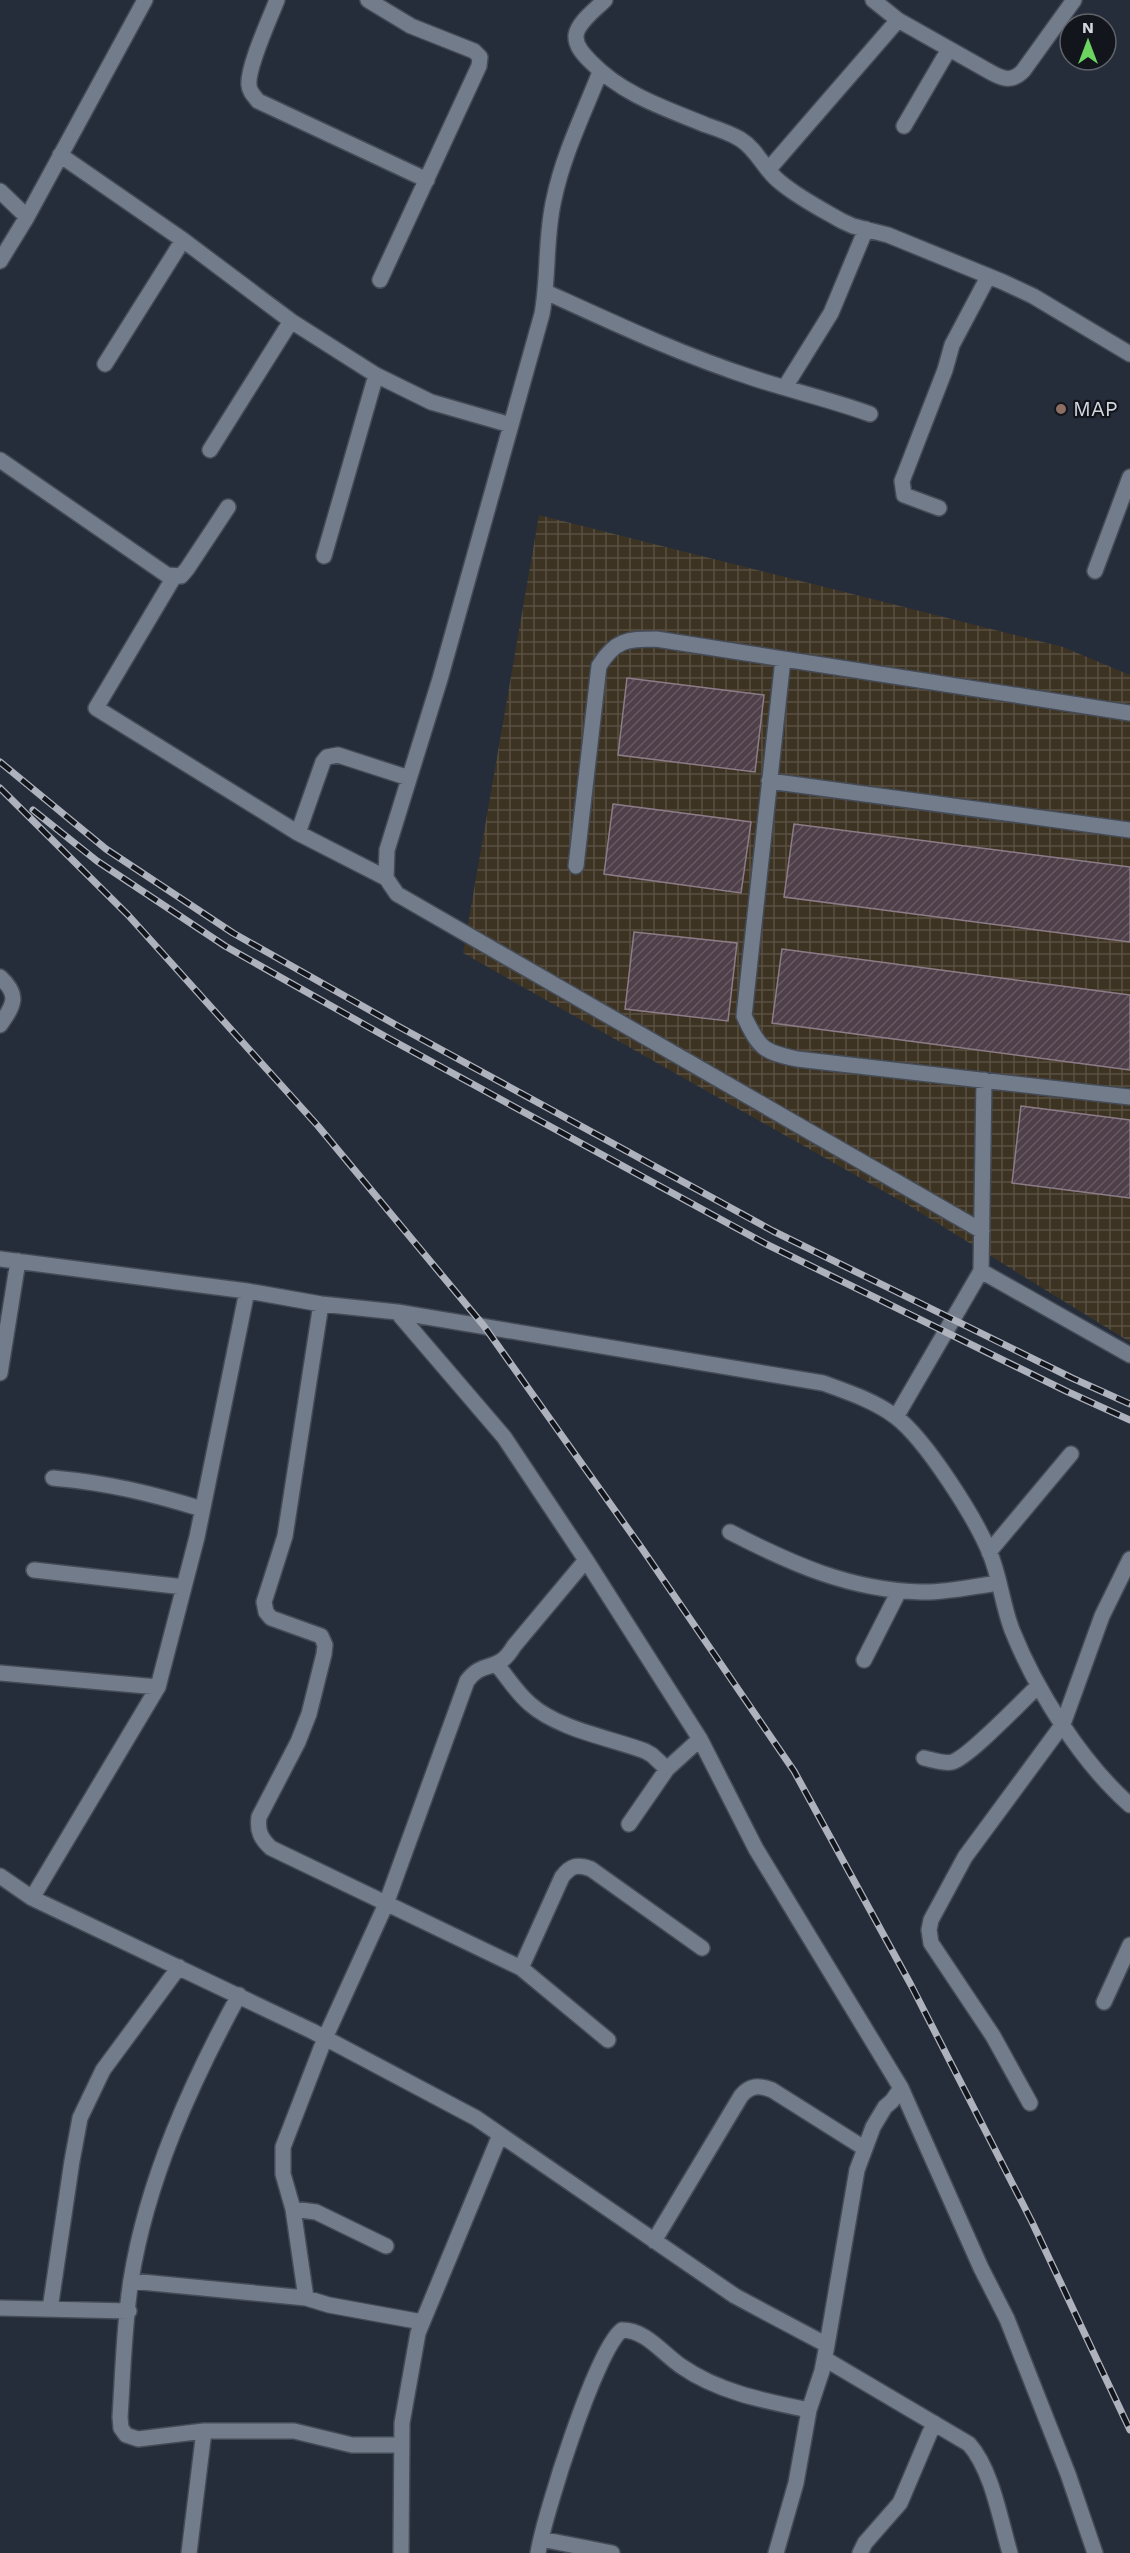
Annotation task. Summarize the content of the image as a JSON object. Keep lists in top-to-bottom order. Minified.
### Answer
{"places":["MAP"],"north":"top"}
